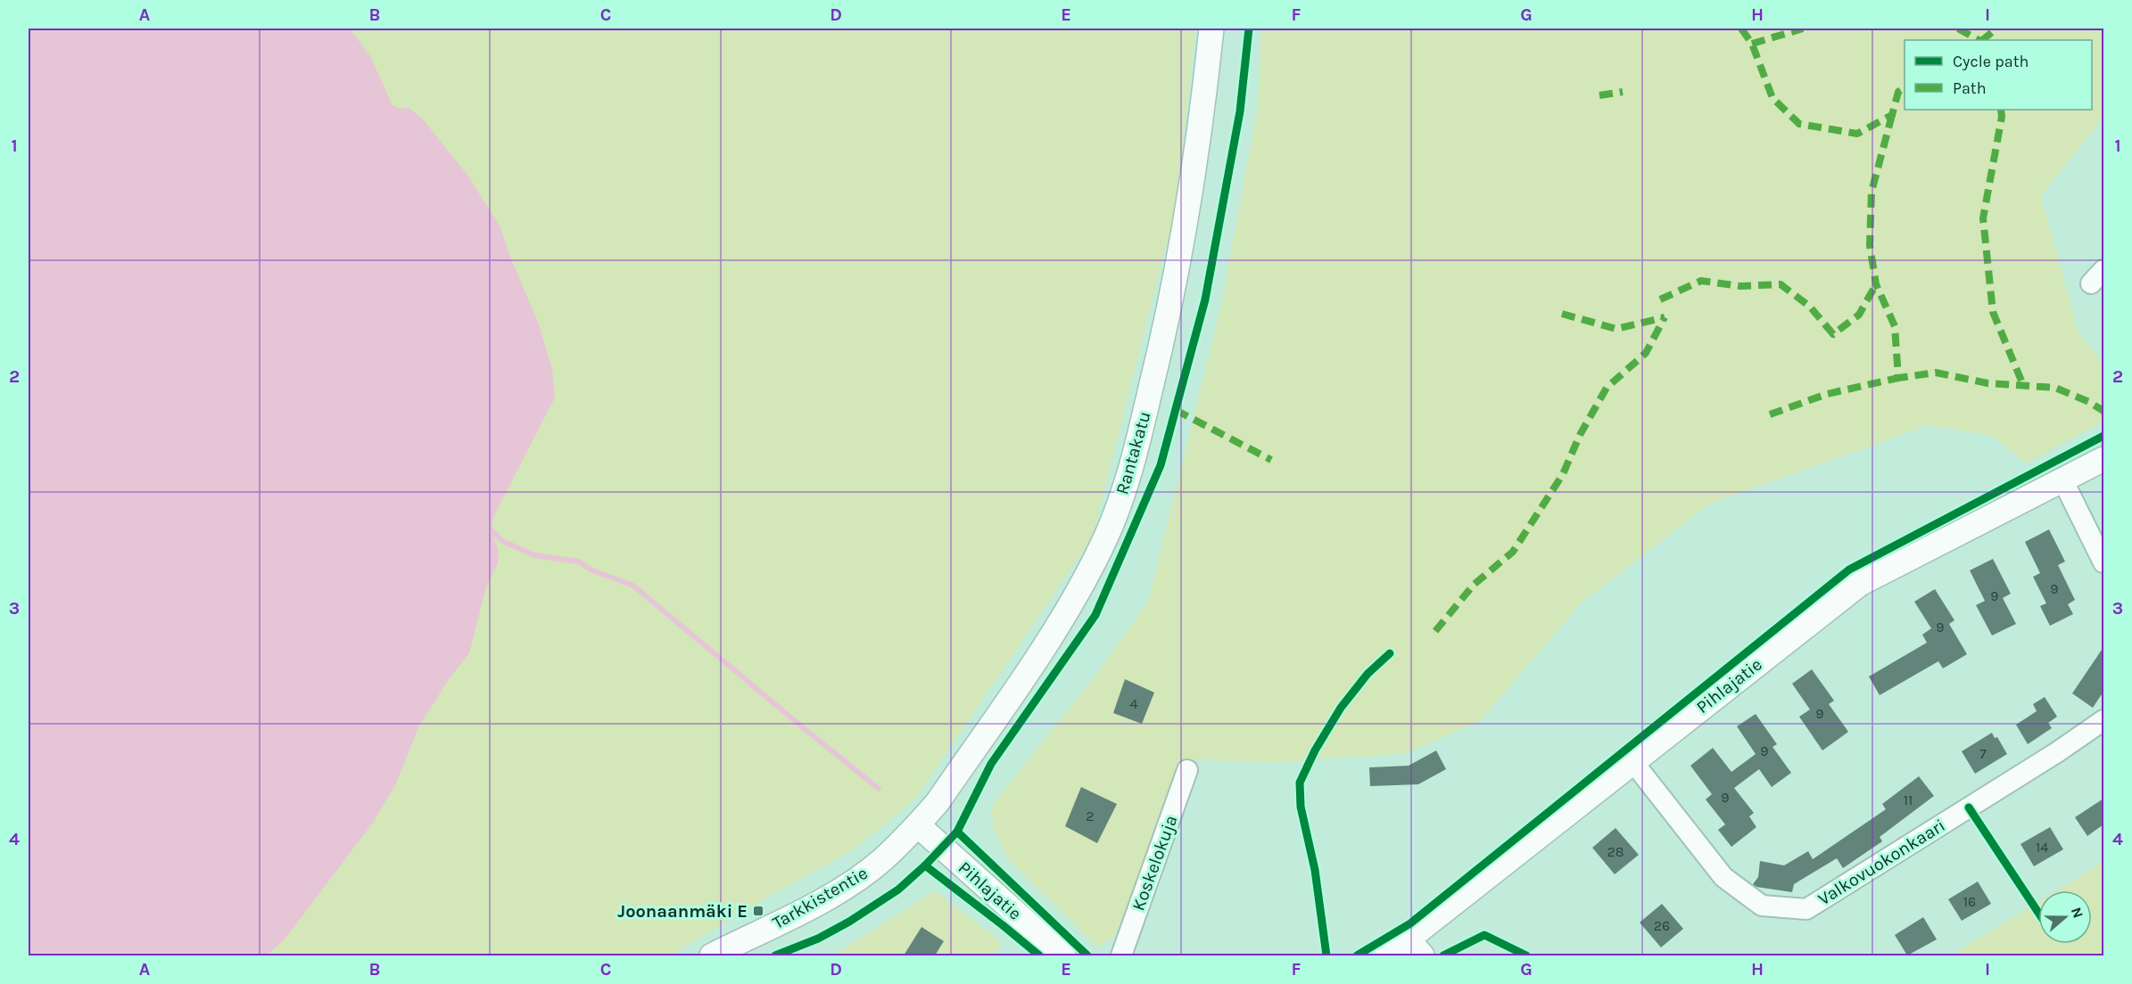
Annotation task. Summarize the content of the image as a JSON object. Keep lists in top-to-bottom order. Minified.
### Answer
{"streets":{"street":["Rantakatu","Pihlajatie","Valkovuokonkaari","Koskelokuja","Tarkkistentie"]},"crossings":[["Rantakatu","Pihlajatie"],["Rantakatu","Tarkkistentie"],["Pihlajatie","Valkovuokonkaari"],["Pihlajatie","Tarkkistentie"]],"places":{"transit":["Joonaanmäki E"]},"house_numbers":["9","9","9","4","9","9","7","9","11","2","14","28","16","26"],"legend":["Cycle path","Path"],"north":"right","grid":{"columns":["A","B","C","D","E","F","G","H","I"],"rows":["1","2","3","4"]}}
